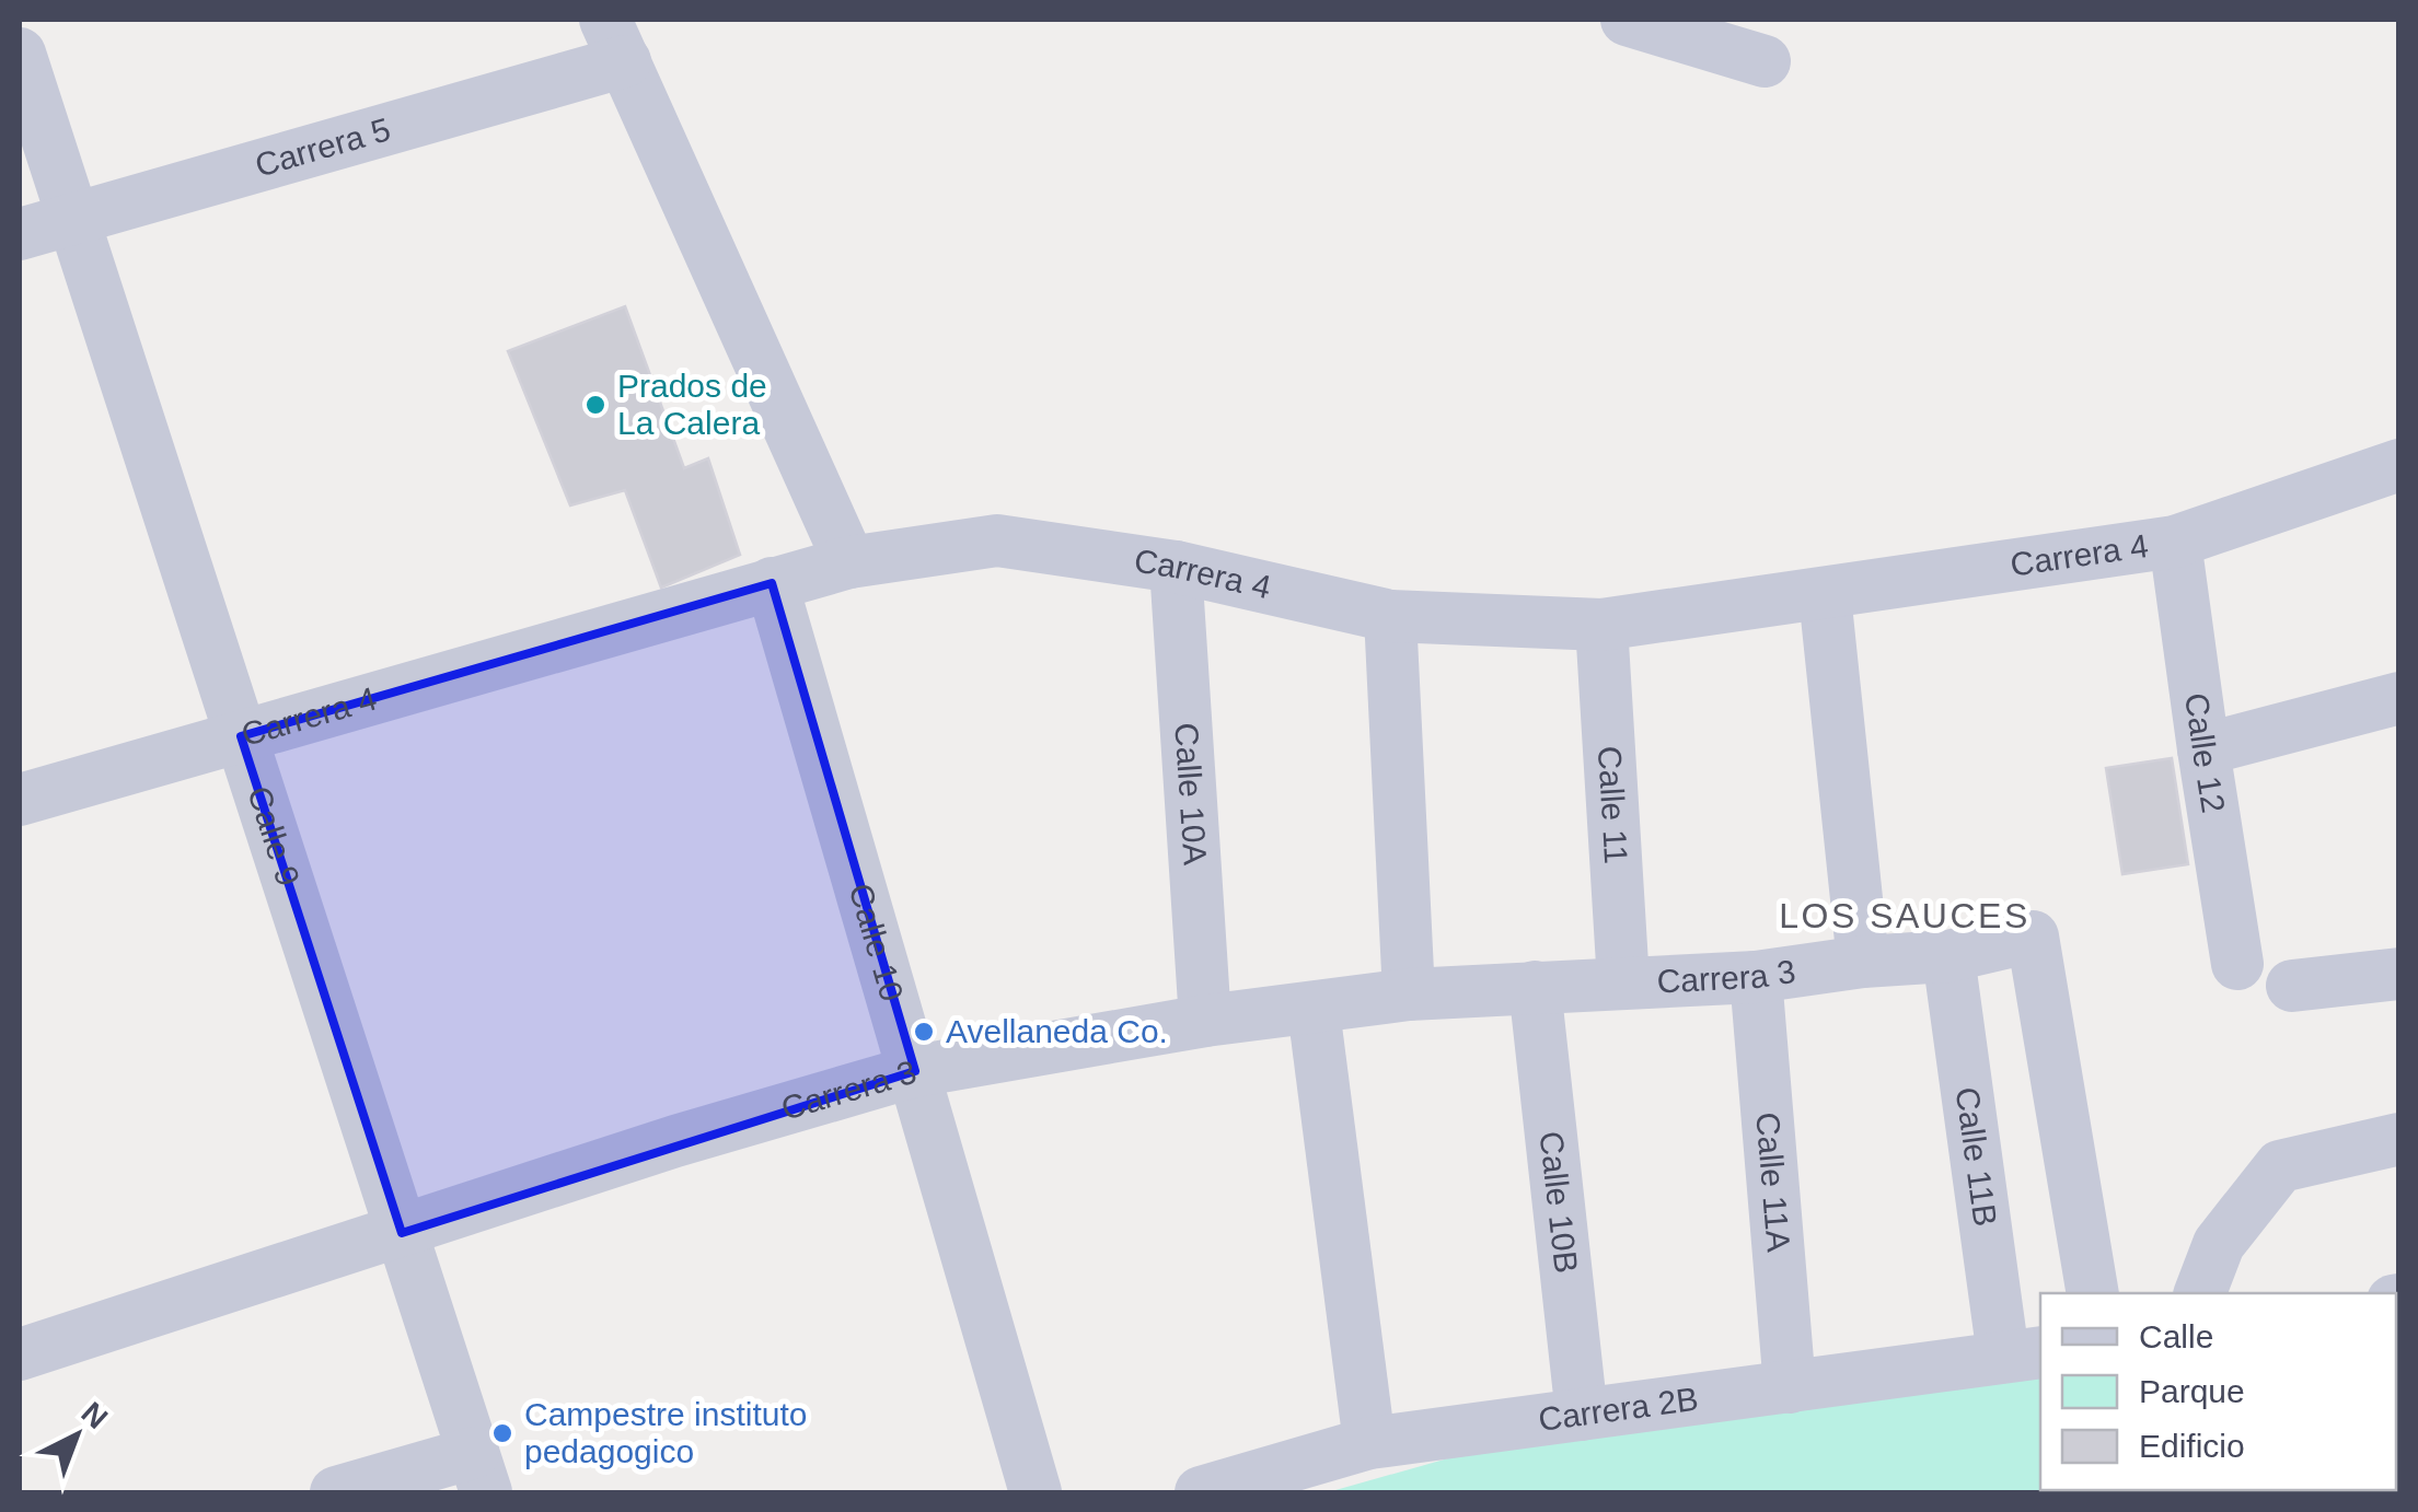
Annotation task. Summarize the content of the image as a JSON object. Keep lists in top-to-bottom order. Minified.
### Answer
{"streets":{"street":["Carrera 5","Carrera 4","Calle 12","Calle 10A","Calle 11","Calle 9","Calle 10","Carrera 3","Calle 11B","Calle 11A","Calle 10B","Carrera 2B"]},"crossings":[["Carrera 5","Calle 9"],["Carrera 4","Calle 12"],["Carrera 4","Calle 10A"],["Carrera 4","Calle 11"],["Carrera 4","Calle 9"],["Carrera 4","Calle 10"],["Calle 10A","Carrera 3"],["Calle 11","Carrera 3"],["Calle 9","Carrera 3"],["Calle 10","Carrera 3"],["Carrera 3","Calle 11B"],["Carrera 3","Calle 11A"],["Carrera 3","Calle 10B"],["Calle 11B","Carrera 2B"],["Calle 11A","Carrera 2B"],["Calle 10B","Carrera 2B"]],"districts":["LOS SAUCES"],"places":["Prados de La Calera","Avellaneda Co.","Campestre instituto pedagogico"],"legend":["Calle","Parque","Edificio"],"north":"top right"}
